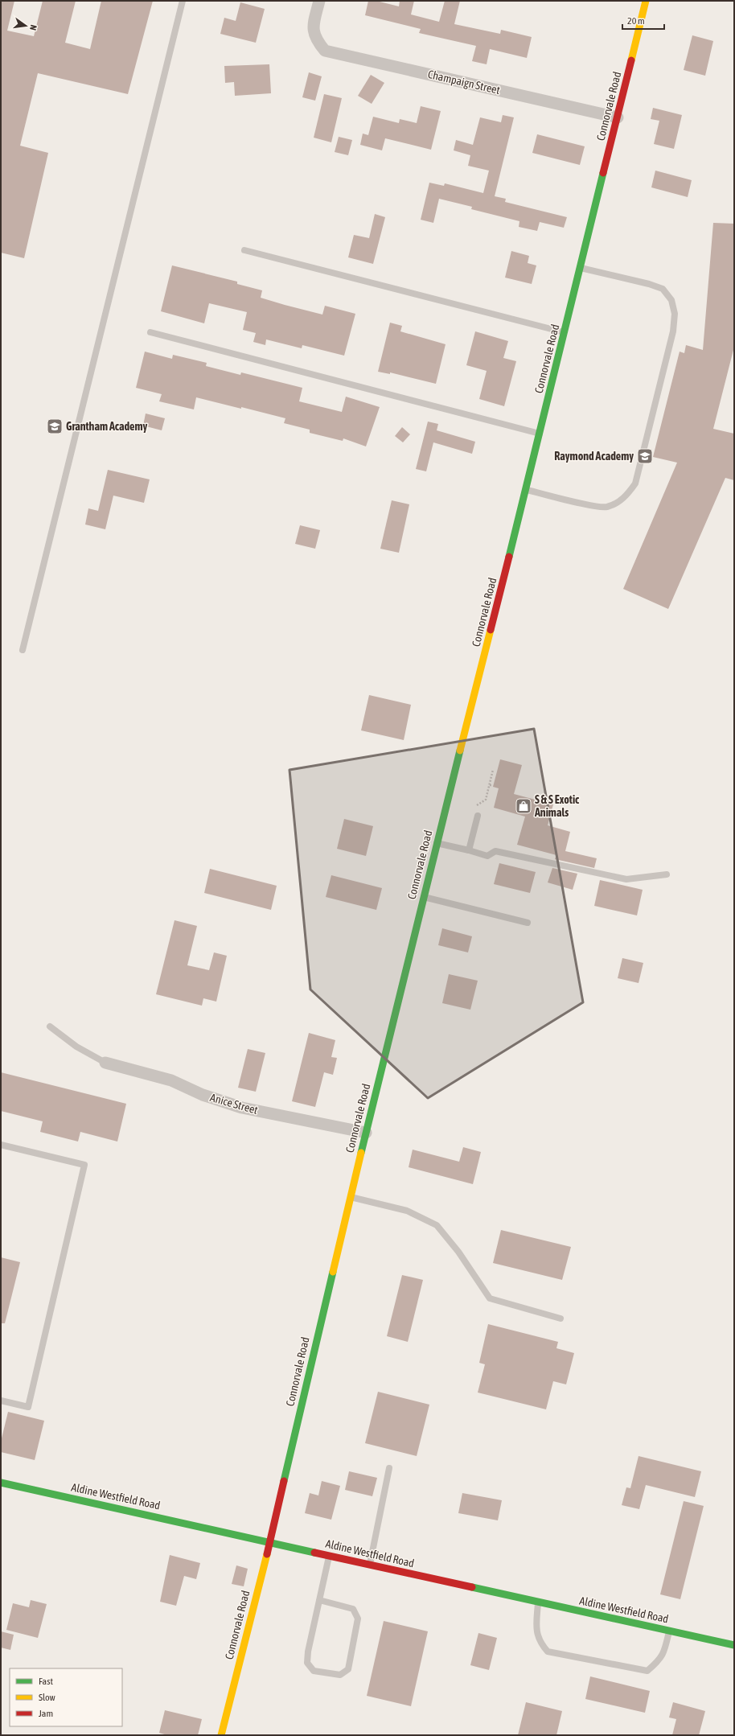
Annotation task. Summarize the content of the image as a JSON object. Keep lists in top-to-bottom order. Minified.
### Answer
{"streets":{"street":["Champaign Street","Connorvale Road","Anice Street","Aldine Westfield Road"]},"crossings":[["Champaign Street","Connorvale Road"],["Connorvale Road","Anice Street"],["Connorvale Road","Aldine Westfield Road"]],"places":{"school or university":["Grantham Academy","Raymond Academy"],"shop":["S & S Exotic Animals"]},"legend":["Fast","Slow","Jam"],"scale_bar":"20 m","north":"right"}
